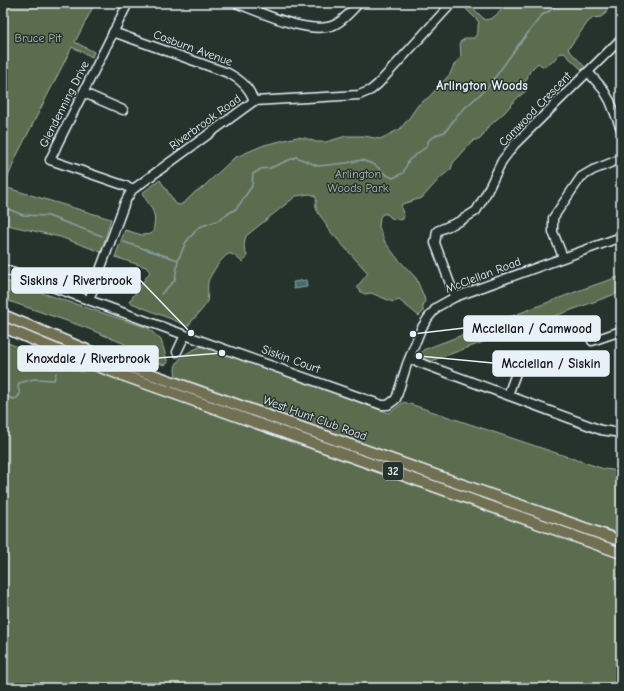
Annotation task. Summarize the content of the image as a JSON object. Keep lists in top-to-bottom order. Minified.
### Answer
{"streets":{"main road":["West Hunt Club Road","32"],"street":["Cosburn Avenue","Glendenning Drive","Camwood Crescent","Riverbrook Road","McClellan Road","Siskin Court"]},"crossings":[["Cosburn Avenue","Glendenning Drive"],["Cosburn Avenue","Riverbrook Road"],["Glendenning Drive","Riverbrook Road"],["Camwood Crescent","McClellan Road"],["Riverbrook Road","Siskin Court"],["McClellan Road","Siskin Court"]],"districts":["Arlington Woods"],"parks":["Bruce Pit","Arlington Woods Park"],"places":["Siskins / Riverbrook","Mcclellan / Camwood","Knoxdale / Riverbrook","Mcclellan / Siskin"]}
